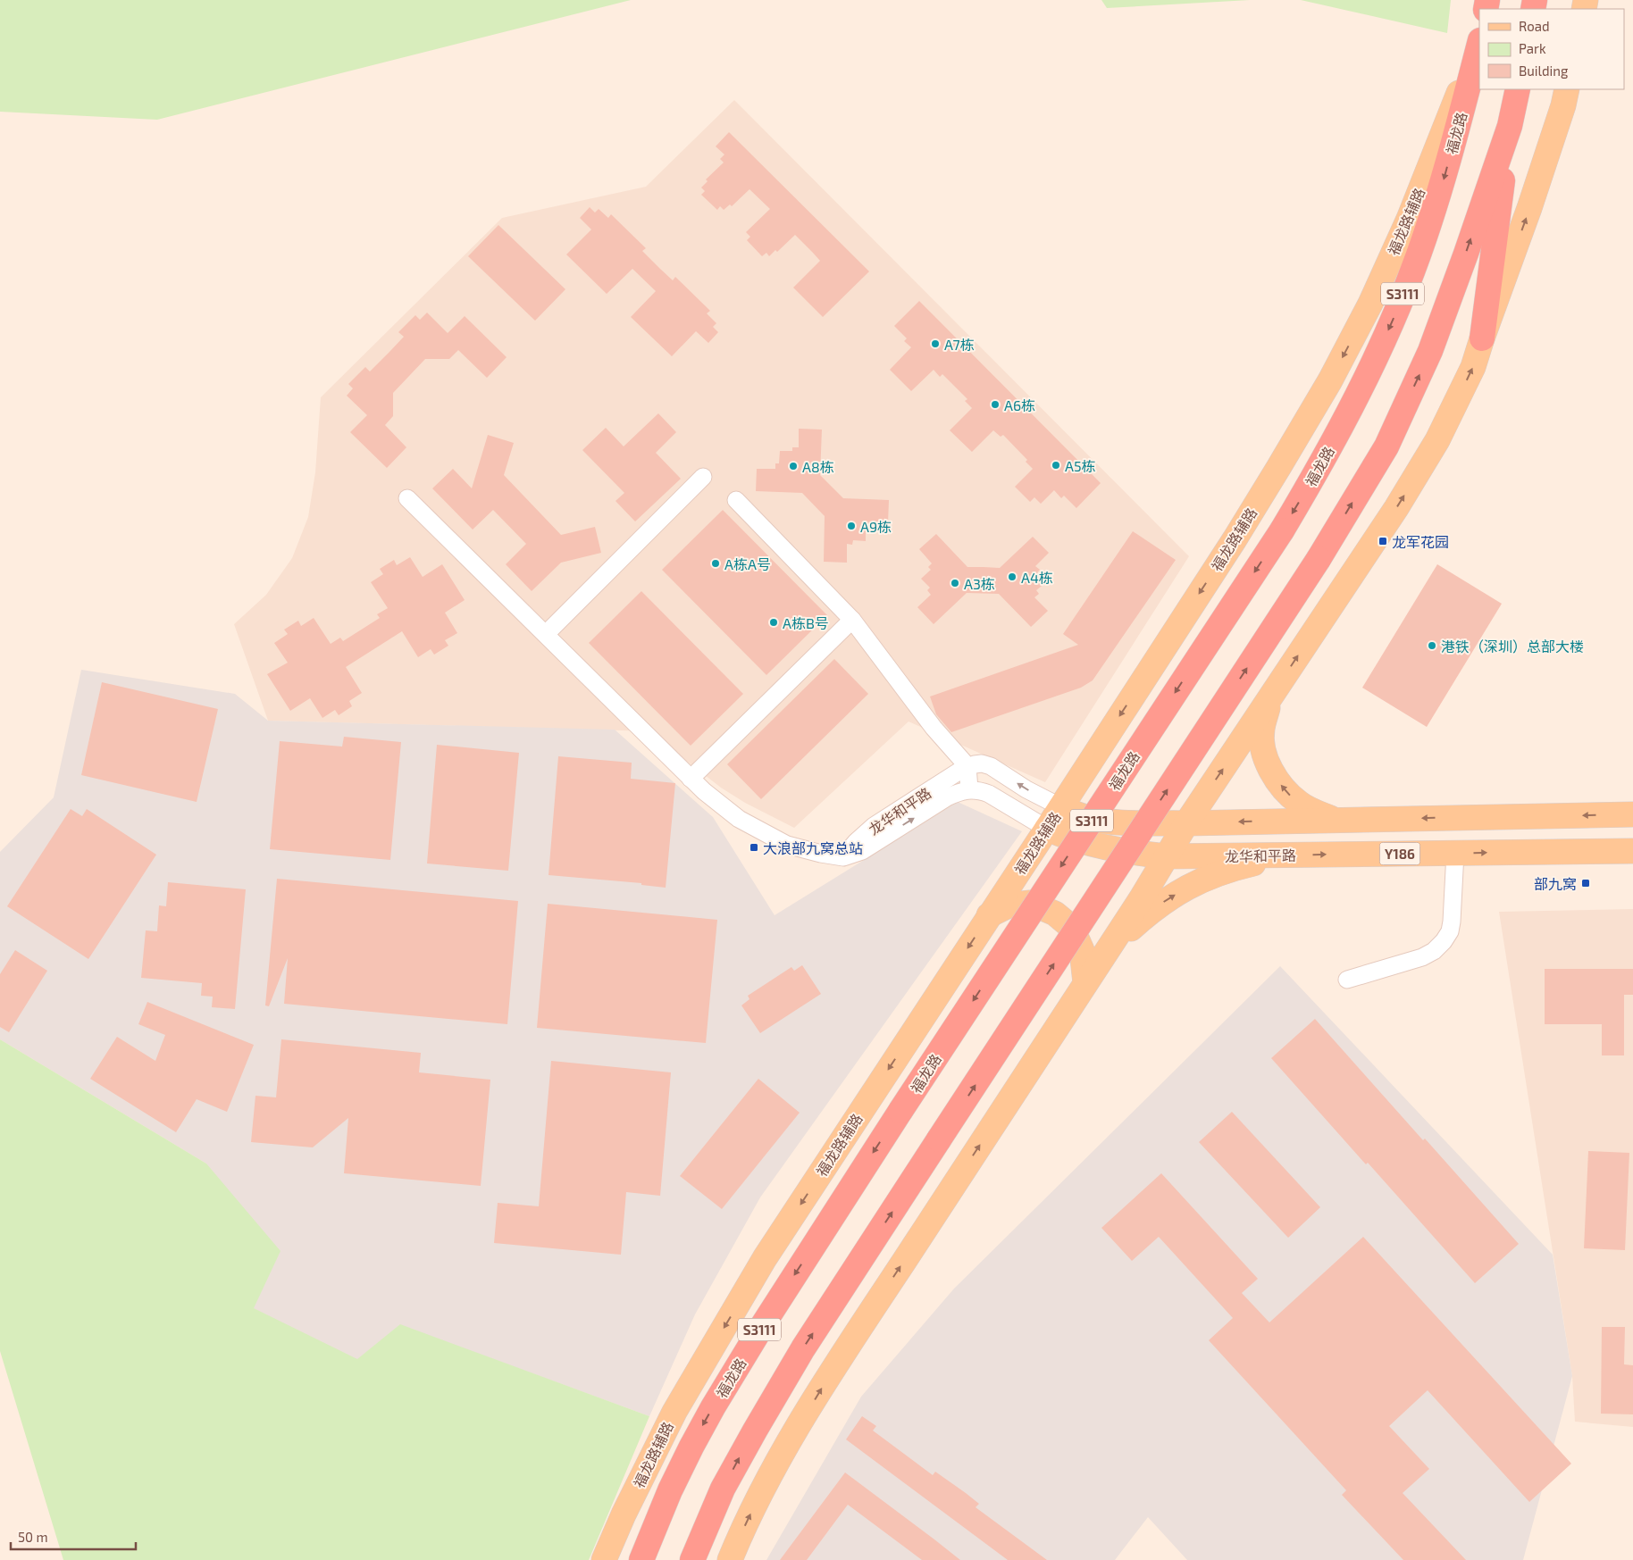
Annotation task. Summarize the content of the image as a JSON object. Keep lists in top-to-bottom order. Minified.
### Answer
{"streets":{"highway":["福龙路","S3111"],"main road":["福龙路辅路","龙华和平路","Y186"]},"crossings":[["福龙路辅路","龙华和平路"]],"one_way":["龙华和平路"],"places":{"other":["A7栋","A6栋","A5栋","A8栋","A9栋","A栋A号","A4栋","A3栋","A栋B号","港铁（深圳）总部大楼"],"transit":["龙军花园","大浪部九窝总站","部九窝"]},"legend":["Road","Park","Building"],"scale_bar":"50 m"}
